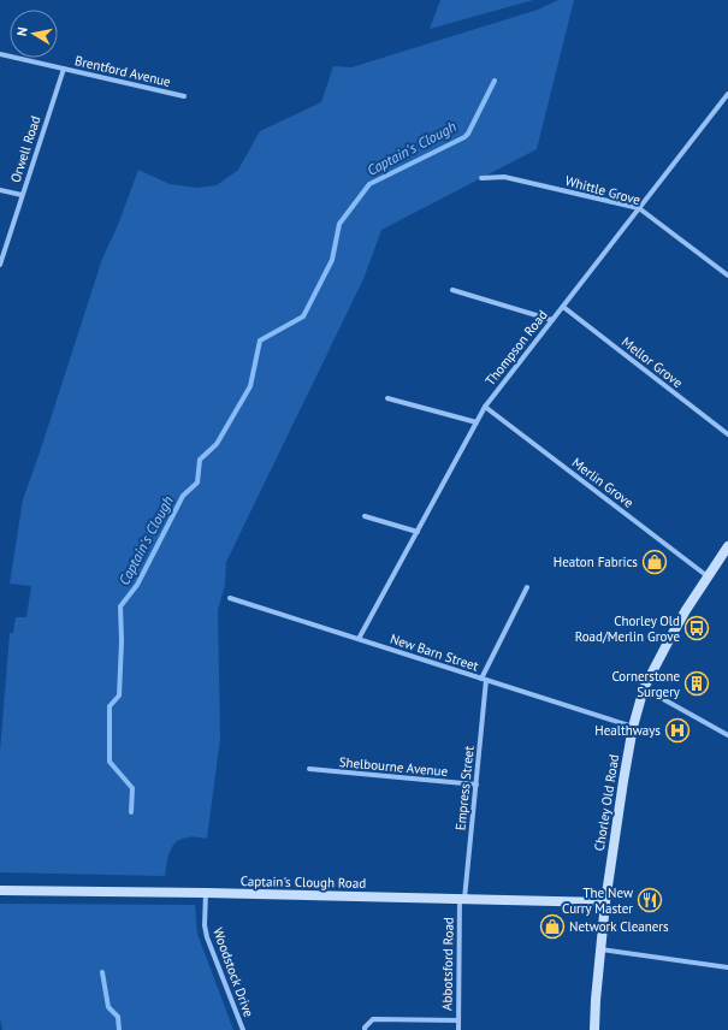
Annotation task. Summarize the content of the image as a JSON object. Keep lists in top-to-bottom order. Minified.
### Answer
{"streets":{"street":["Brentford Avenue","Orwell Road","Whittle Grove","Thompson Road","Mellor Grove","Merlin Grove","New Barn Street","Shelbourne Avenue","Empress Street","Chorley Old Road","Captain's Clough Road","Abbotsford Road","Woodstock Drive"]},"crossings":[["Brentford Avenue","Orwell Road"],["Whittle Grove","Thompson Road"],["Thompson Road","Mellor Grove"],["Thompson Road","Merlin Grove"],["Thompson Road","New Barn Street"],["Merlin Grove","Chorley Old Road"],["New Barn Street","Empress Street"],["New Barn Street","Chorley Old Road"],["Shelbourne Avenue","Empress Street"],["Empress Street","Captain's Clough Road"],["Empress Street","Abbotsford Road"],["Chorley Old Road","Captain's Clough Road"],["Captain's Clough Road","Abbotsford Road"],["Captain's Clough Road","Woodstock Drive"]],"water":["Captain's Clough"],"places":{"shop":["Heaton Fabrics","Network Cleaners"],"bus stop":["Chorley Old Road/Merlin Grove"],"building":["Cornerstone Surgery"],"hospital":["Healthways"],"restaurant":["The New Curry Master"]},"north":"left"}
